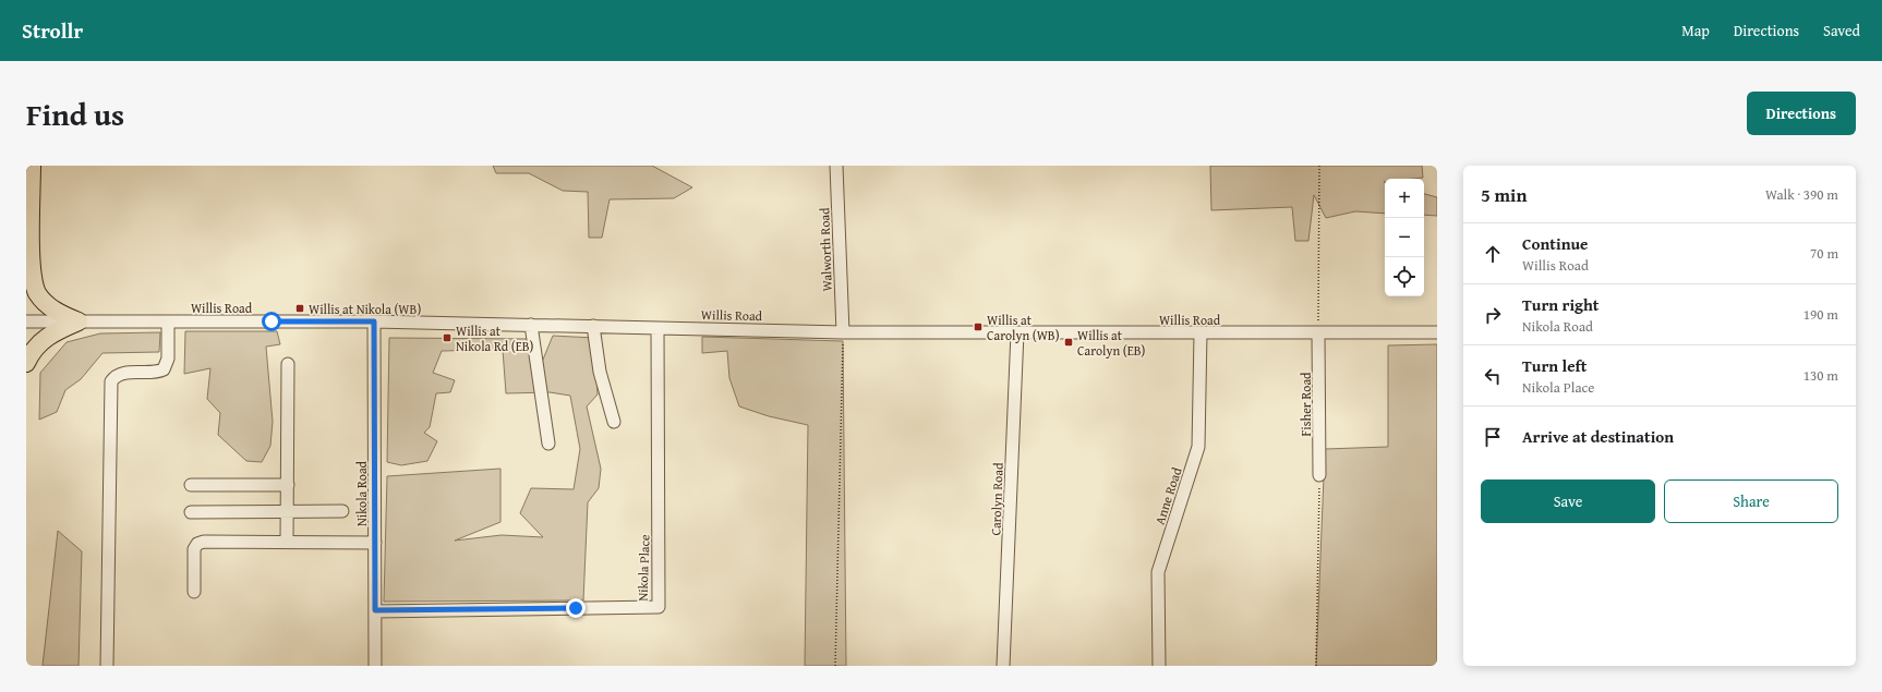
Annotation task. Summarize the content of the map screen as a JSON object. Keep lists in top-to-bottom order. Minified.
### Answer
{"streets":{"street":["Walworth Road","Willis Road","Fisher Road","Nikola Road","Anne Road","Carolyn Road","Nikola Place"]},"crossings":[["Walworth Road","Willis Road"],["Willis Road","Fisher Road"],["Willis Road","Nikola Road"],["Willis Road","Anne Road"],["Willis Road","Carolyn Road"],["Willis Road","Nikola Place"],["Nikola Road","Nikola Place"]],"places":{"transit":["Willis at Nikola (WB)","Willis at Carolyn (WB)","Willis at Nikola Rd (EB)","Willis at Carolyn (EB)"]},"page":{"header":"Strollr","nav":["Map","Directions","Saved"],"title":"Find us","buttons":["Directions",["Save","Share"]],"heading":["5 min","Walk · 390 m"],"map_buttons":["+","−"],"list":[["Continue","Willis Road","70 m"],["Turn right","Nikola Road","190 m"],["Turn left","Nikola Place","130 m"],"Arrive at destination"]}}
